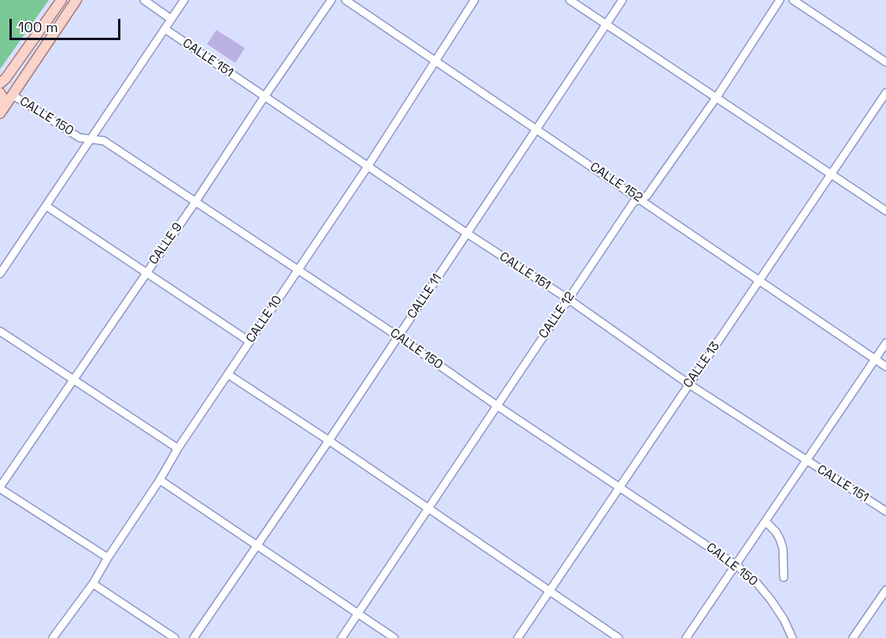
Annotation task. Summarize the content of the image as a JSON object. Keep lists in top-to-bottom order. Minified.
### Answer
{"streets":{"street":["CALLE 151","CALLE 150","CALLE 152","CALLE 9","CALLE 11","CALLE 12","CALLE 10","CALLE 13"]},"crossings":[["CALLE 151","CALLE 9"],["CALLE 151","CALLE 11"],["CALLE 151","CALLE 12"],["CALLE 151","CALLE 10"],["CALLE 151","CALLE 13"],["CALLE 150","CALLE 9"],["CALLE 150","CALLE 11"],["CALLE 150","CALLE 12"],["CALLE 150","CALLE 10"],["CALLE 150","CALLE 13"],["CALLE 152","CALLE 11"],["CALLE 152","CALLE 12"],["CALLE 152","CALLE 10"],["CALLE 152","CALLE 13"]],"scale_bar":"100 m"}
